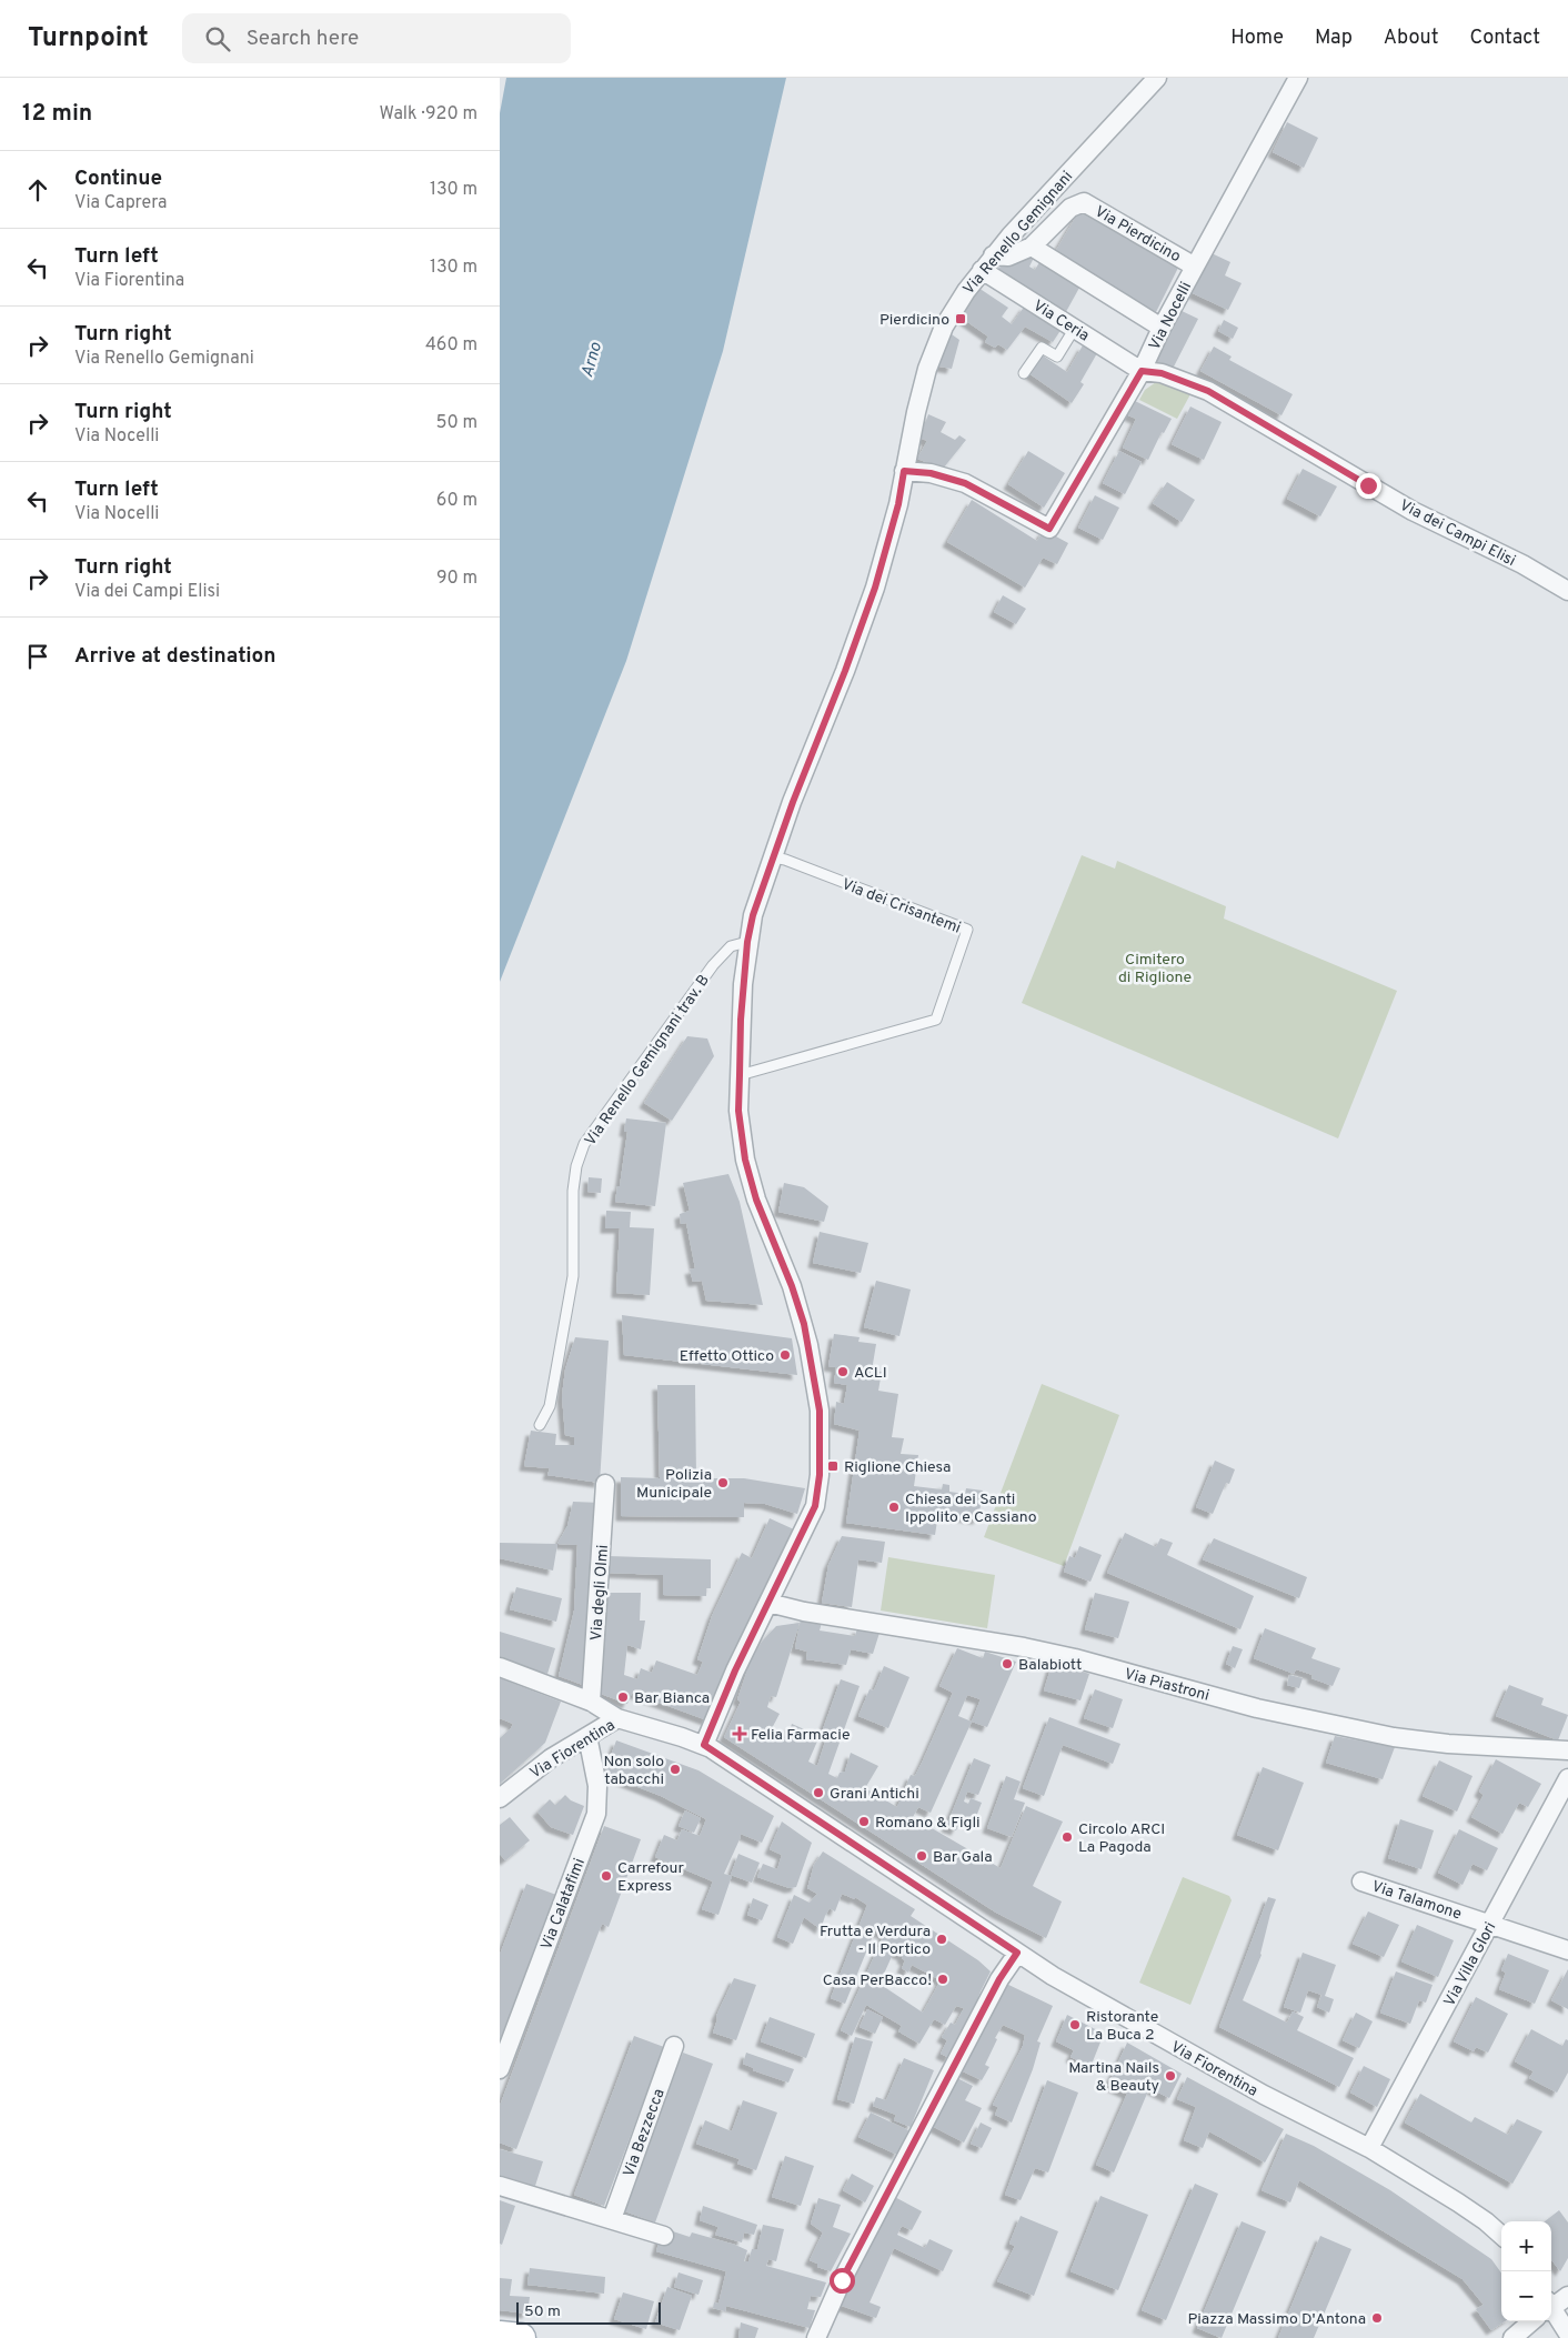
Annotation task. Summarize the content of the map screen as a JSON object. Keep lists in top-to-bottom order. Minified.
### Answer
{"streets":{"street":["Via Renello Gemignani","Via Pierdicino","Via Nocelli","Via Ceria","Via dei Campi Elisi","Via degli Olmi","Via Piastroni","Via Fiorentina","Via Talamone","Via Calatafimi","Via Villa Glori","Via Bezzecca"],"lane":["Via dei Crisantemi","Via Renello Gemignani trav. B"]},"crossings":[["Via Renello Gemignani","Via Pierdicino"],["Via Renello Gemignani","Via Nocelli"],["Via Renello Gemignani","Via Ceria"],["Via Renello Gemignani","Via dei Crisantemi"],["Via Renello Gemignani","Via Renello Gemignani trav. B"],["Via Renello Gemignani","Via Piastroni"],["Via Renello Gemignani","Via Fiorentina"],["Via Pierdicino","Via Nocelli"],["Via Nocelli","Via Ceria"],["Via Nocelli","Via dei Campi Elisi"],["Via Ceria","Via dei Campi Elisi"],["Via Fiorentina","Via Calatafimi"],["Via Fiorentina","Via Villa Glori"],["Via Talamone","Via Villa Glori"]],"water":["Arno"],"parks":["Cimitero di Riglione"],"places":{"transit":["Pierdicino","Riglione Chiesa"],"other":["Effetto Ottico","ACLI","Polizia Municipale","Chiesa dei Santi Ippolito e Cassiano","Balabiott","Bar Bianca","Non solo tabacchi","Grani Antichi","Romano & Figli","Circolo ARCI La Pagoda","Bar Gala","Carrefour Express","Frutta e Verdura - Il Portico","Casa PerBacco!","Ristorante La Buca 2","Martina Nails & Beauty","Piazza Massimo D'Antona"],"health":["Felia Farmacie"]},"scale_bar":"50 m","page":{"header":"Turnpoint","search":"Search here","nav":["Home","Map","About","Contact"],"heading":["12 min","Walk · 920 m"],"list":[["Continue","Via Caprera","130 m"],["Turn left","Via Fiorentina","130 m"],["Turn right","Via Renello Gemignani","460 m"],["Turn right","Via Nocelli","50 m"],["Turn left","Via Nocelli","60 m"],["Turn right","Via dei Campi Elisi","90 m"],"Arrive at destination"],"map_buttons":["+","−"],"scale":"50 m"}}
